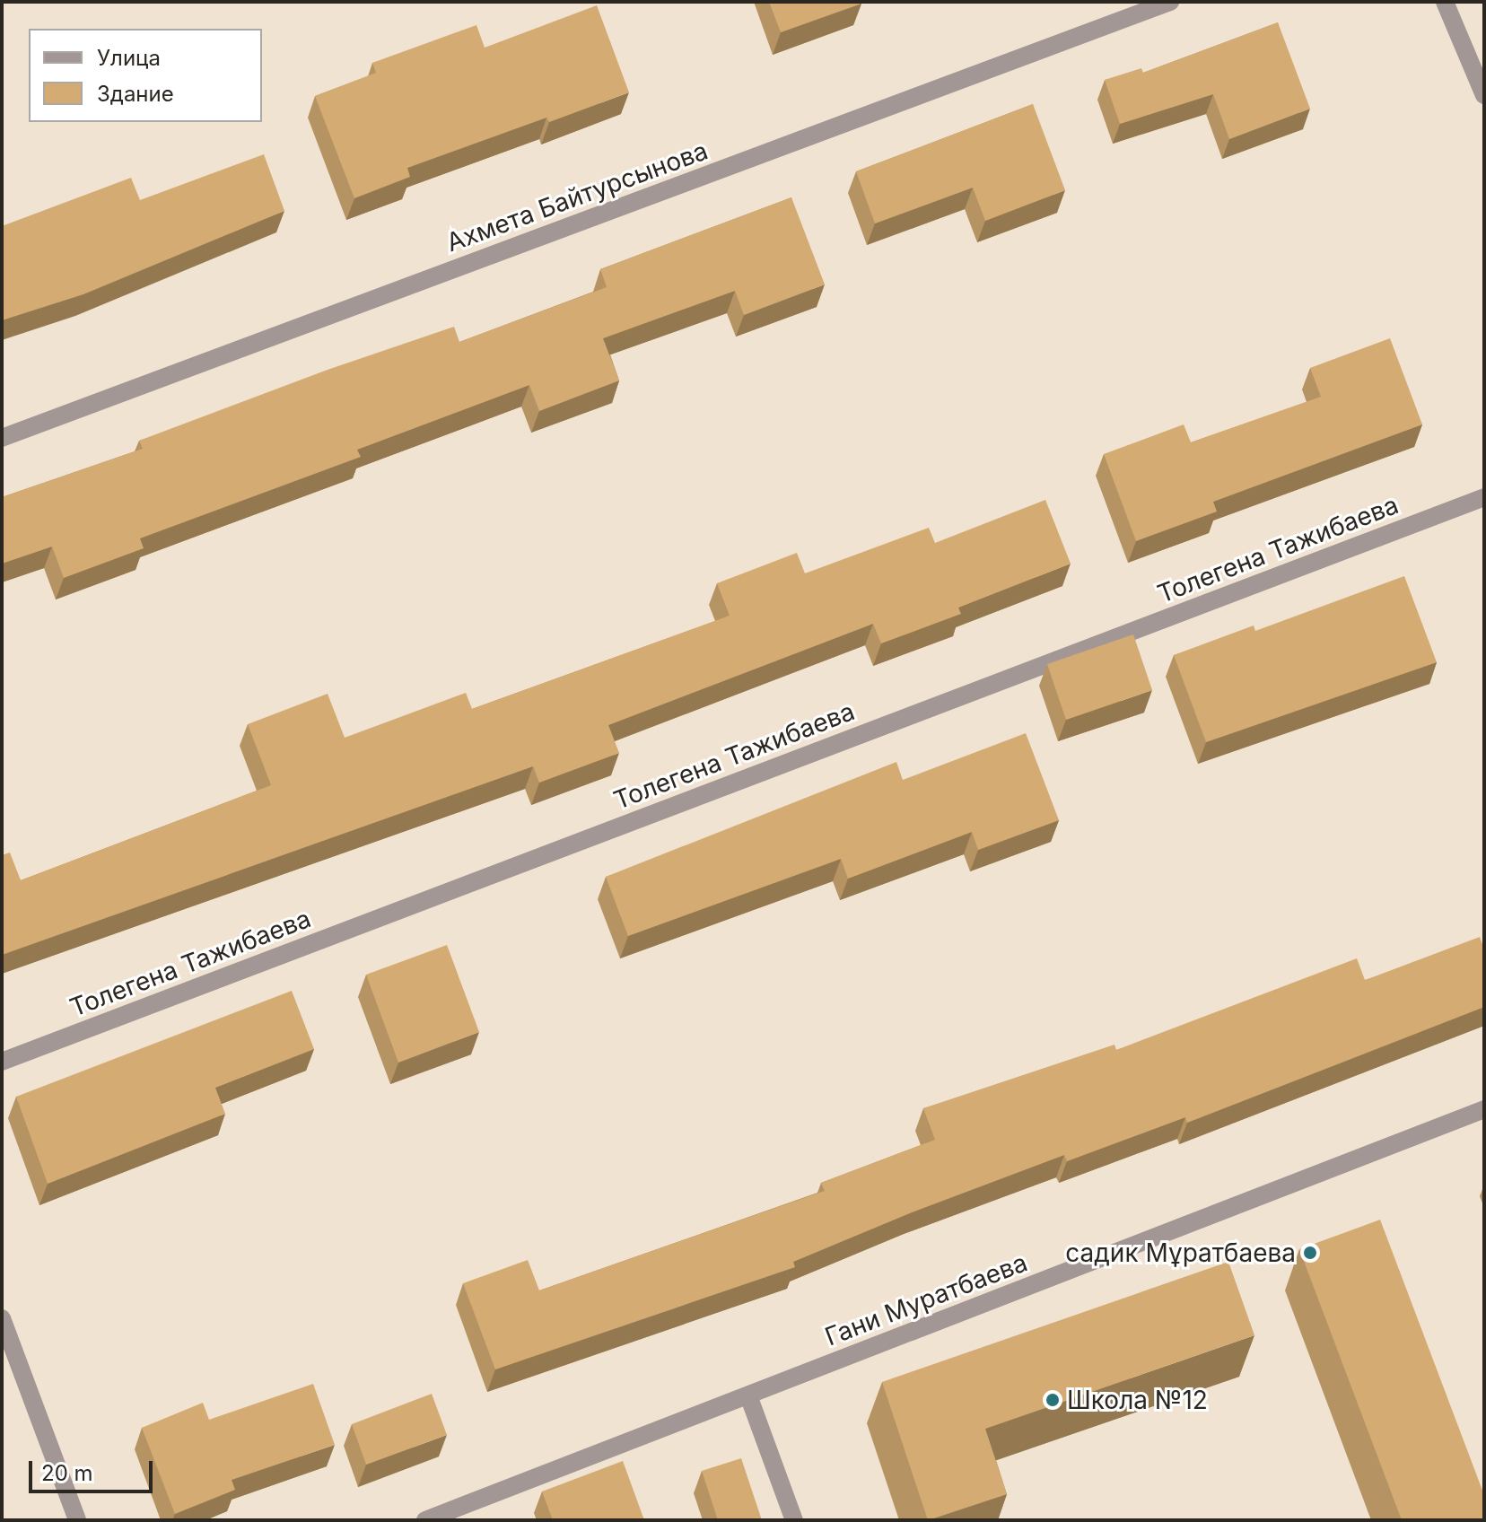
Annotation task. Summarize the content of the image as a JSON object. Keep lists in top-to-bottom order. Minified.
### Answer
{"streets":{"street":["Ахмета Байтурсынова","Толегена Тажибаева","Гани Муратбаева"]},"places":["садик Мұратбаева","Школа №12"],"legend":["Улица","Здание"],"scale_bar":"20 m"}
